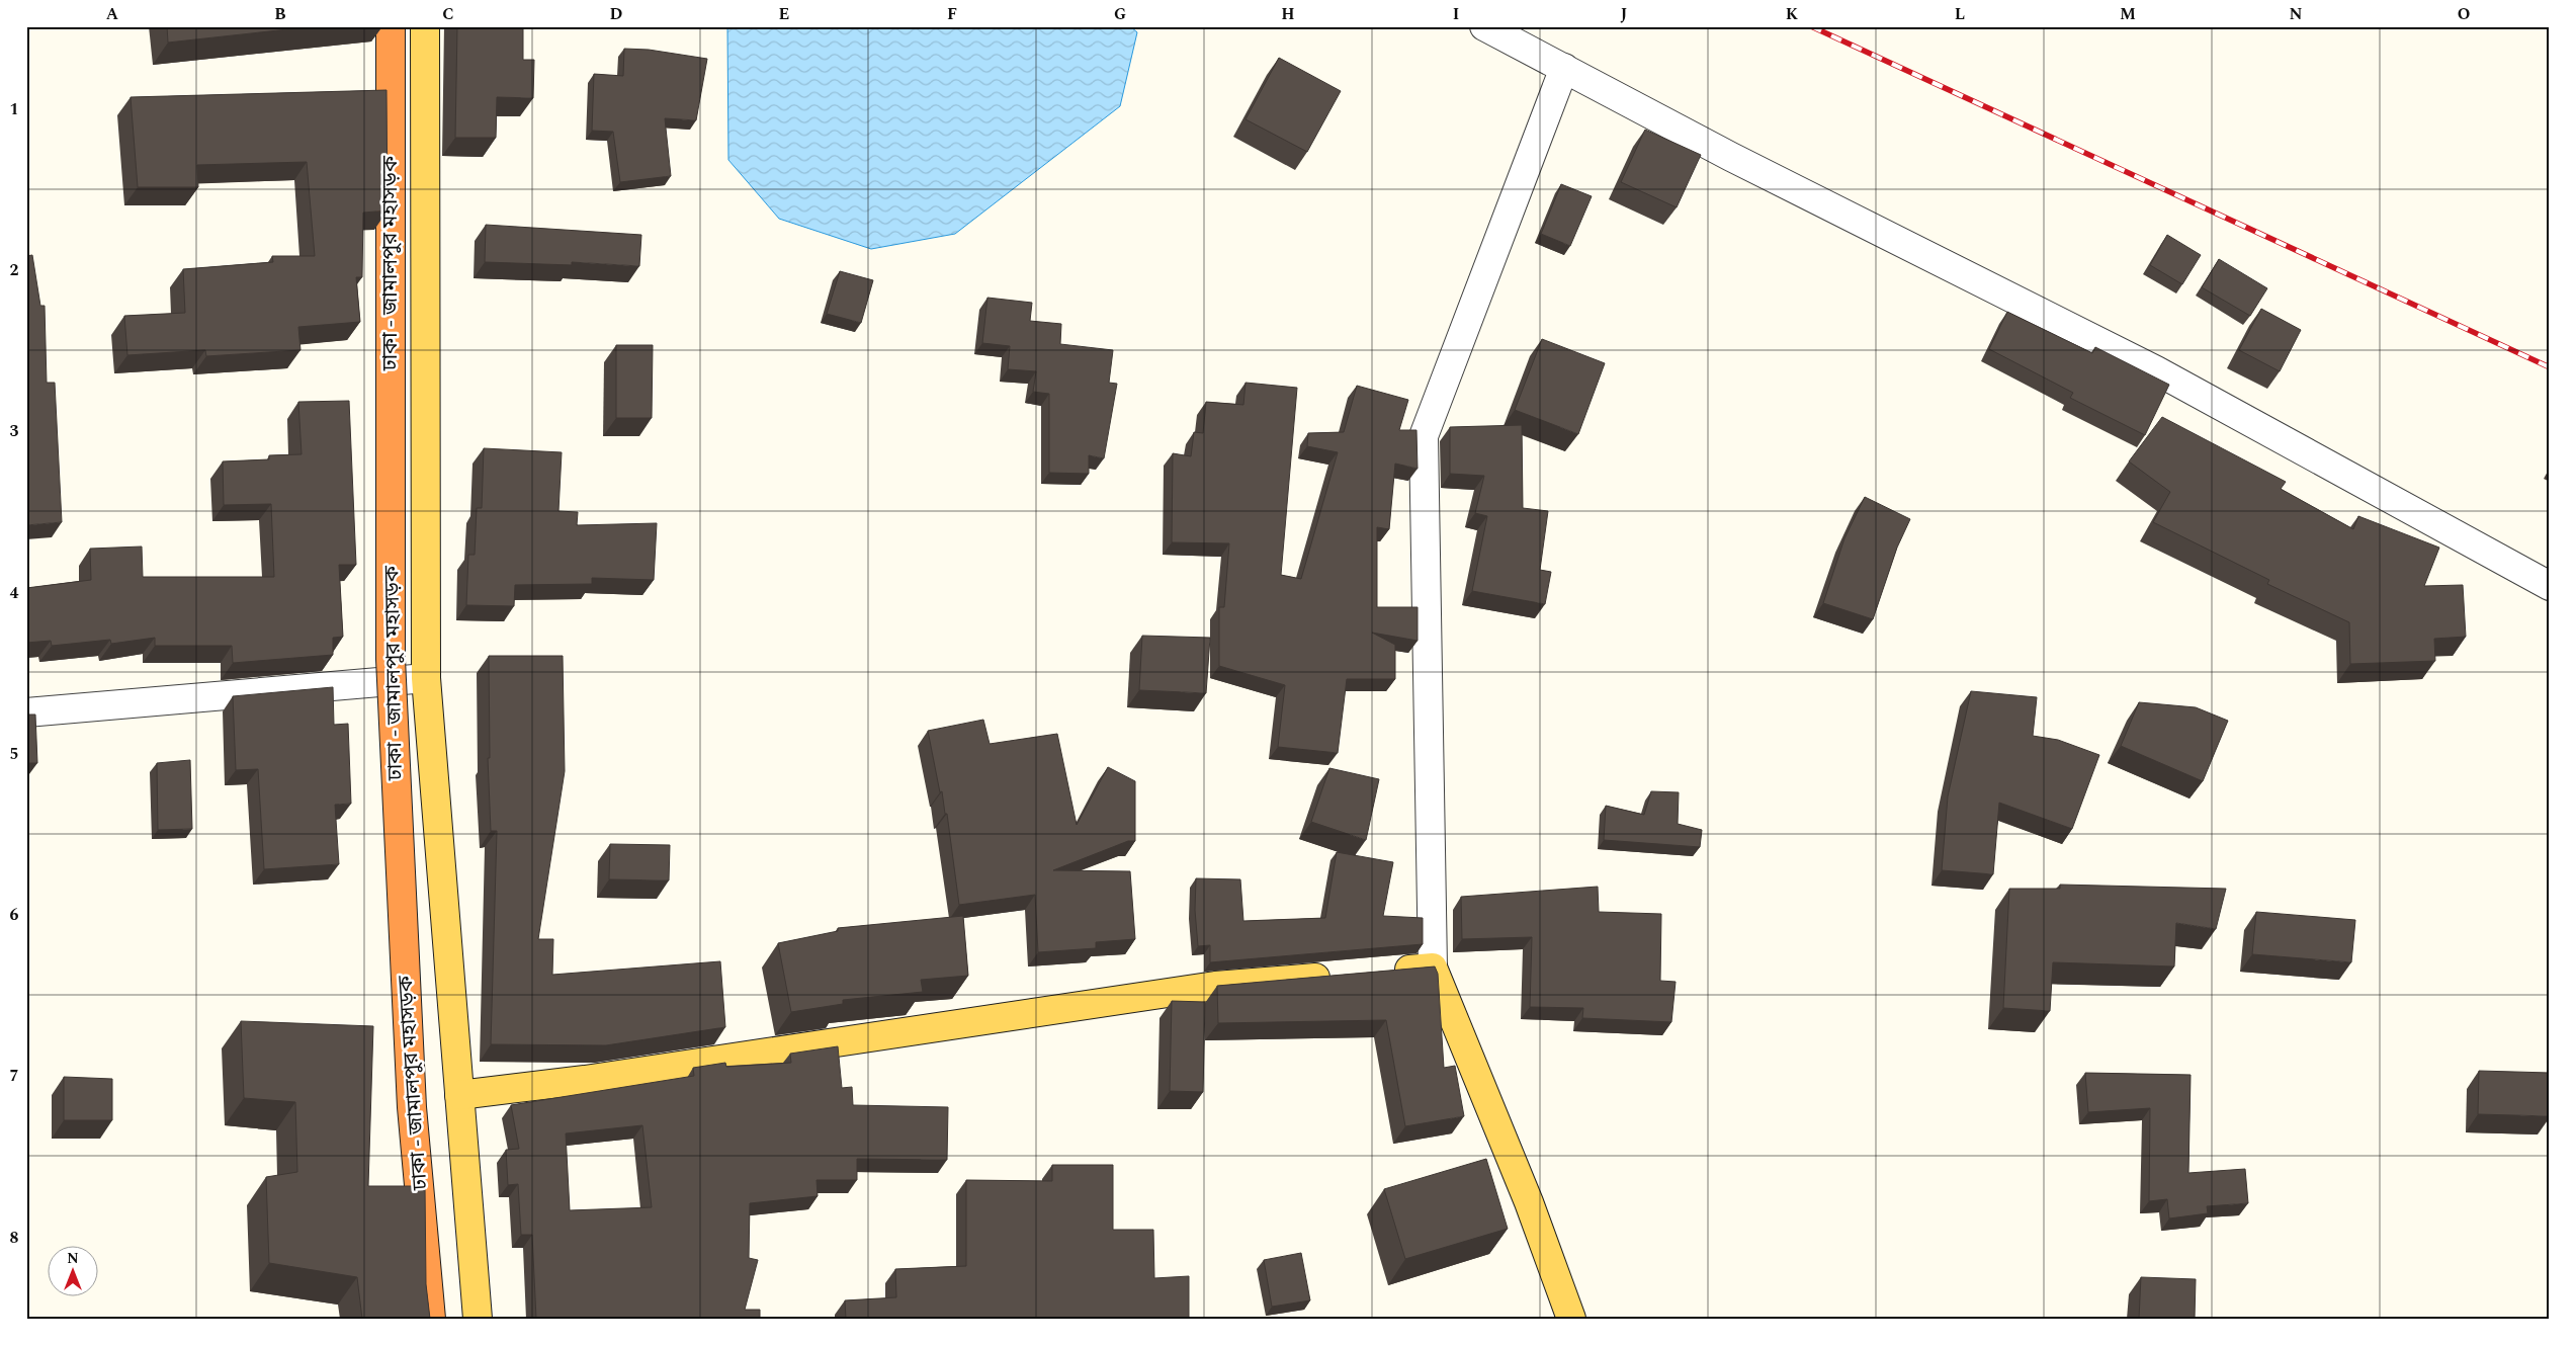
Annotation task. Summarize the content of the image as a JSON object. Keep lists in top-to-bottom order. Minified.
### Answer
{"streets":{"highway":["ঢাকা - জামালপুর মহাসড়ক"]},"north":"top","grid":{"columns":["A","B","C","D","E","F","G","H","I","J","K","L","M","N","O"],"rows":["1","2","3","4","5","6","7","8"]}}
